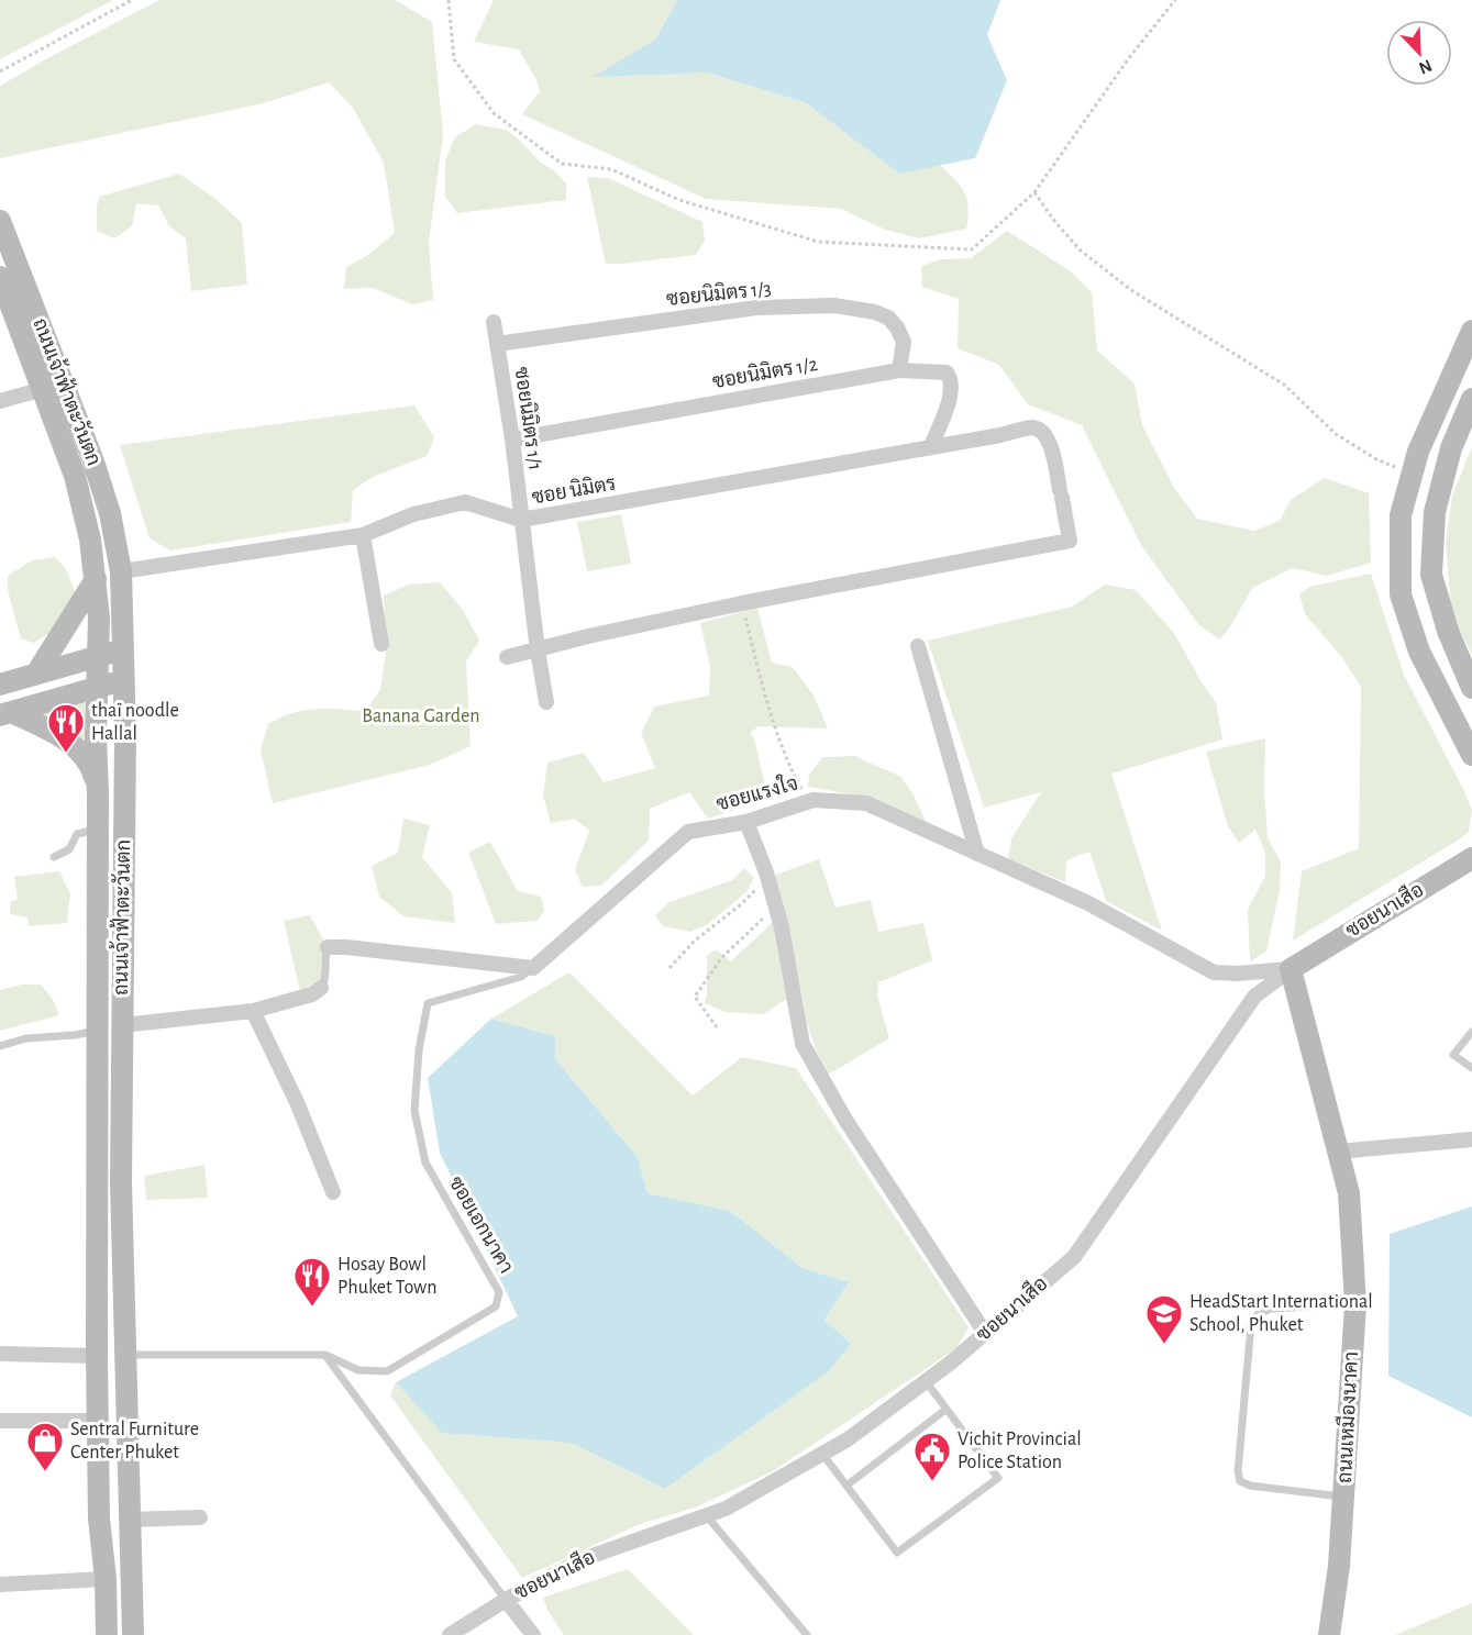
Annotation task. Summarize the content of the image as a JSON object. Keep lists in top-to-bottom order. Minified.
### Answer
{"streets":{"main road":["ถนนเจ้าฟ้าตะวันตก","ซอยนาเสือ","ถนนเหมืองนาคา"],"street":["ซอยนิมิตร 1/3","ซอยนิมิตร 1/2","ซอยนิมิตร 1/1","ซอย นิมิตร","ซอยแรงใจ"],"lane":["ซอยเอกนาคา"]},"crossings":[["ซอยนิมิตร 1/3","ซอยนิมิตร 1/2"],["ซอยนิมิตร 1/3","ซอยนิมิตร 1/1"],["ซอยนิมิตร 1/2","ซอยนิมิตร 1/1"],["ซอยนิมิตร 1/2","ซอย นิมิตร"],["ถนนเจ้าฟ้าตะวันตก","ซอย นิมิตร"],["ถนนเจ้าฟ้าตะวันตก","ซอยเอกนาคา"],["ซอยนิมิตร 1/1","ซอย นิมิตร"],["ซอยแรงใจ","ซอยนาเสือ"],["ซอยแรงใจ","ซอยเอกนาคา"],["ซอยแรงใจ","ถนนเหมืองนาคา"],["ซอยนาเสือ","ถนนเหมืองนาคา"]],"parks":["Banana Garden"],"places":{"restaurant":["thaï noodle Hallal","Hosay Bowl Phuket Town"],"school or university":["HeadStart International School, Phuket"],"shop":["Sentral Furniture Center Phuket"],"public building":["Vichit Provincial Police Station"]},"north":"bottom right"}
